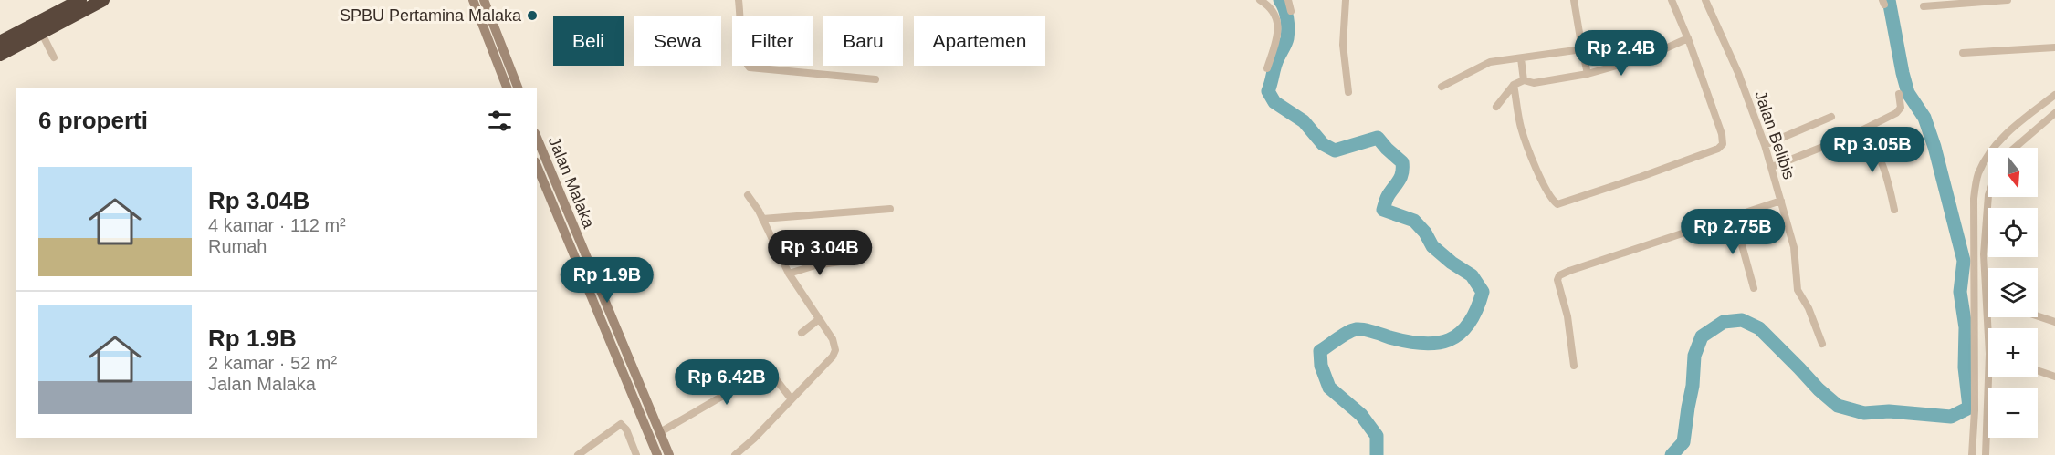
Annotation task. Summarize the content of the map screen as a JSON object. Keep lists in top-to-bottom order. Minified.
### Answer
{"streets":{"street":["Jalan Belibis","Jalan Malaka"]},"places":["SPBU Pertamina Malaka"],"north":"bottom","page":{"chip":["Beli","Sewa","Filter","Baru","Apartemen"],"price":["Rp 2.4B","Rp 3.05B","Rp 2.75B","Rp 3.04B","Rp 1.9B","Rp 6.42B"],"heading":"6 properti","map_buttons":["+","−"],"list":[{"name":"Rp 3.04B","note":"4 kamar · 112 m² · Rumah"},{"name":"Rp 1.9B","note":"2 kamar · 52 m² · Jalan Malaka"}]}}
